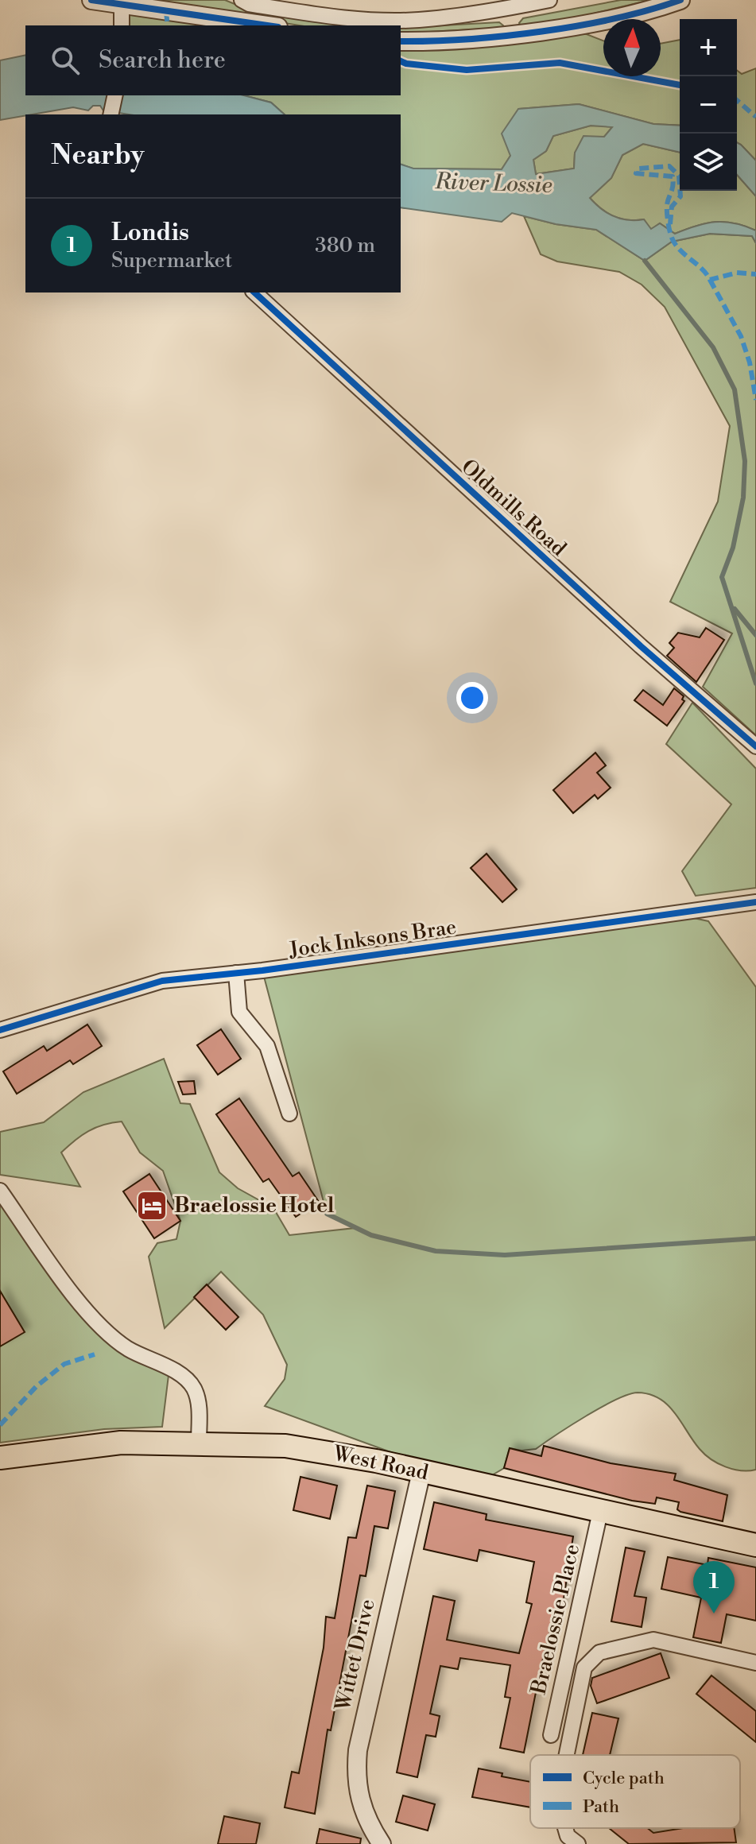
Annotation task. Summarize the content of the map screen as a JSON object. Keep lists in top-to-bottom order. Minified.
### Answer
{"streets":{"highway":["West Road"],"street":["Oldmills Road","Jock Inksons Brae","Braelossie Place","Wittet Drive"]},"crossings":[["West Road","Braelossie Place"],["West Road","Wittet Drive"]],"water":["River Lossie"],"places":{"hotel":["Braelossie Hotel"]},"legend":["Cycle path","Path"],"north":"top","page":{"map_buttons":["+","−"],"search":"Search here","heading":"Nearby","list":[{"mark":"1","name":"Londis","note":"Supermarket","value":"380 m"}],"pins":"1"}}
